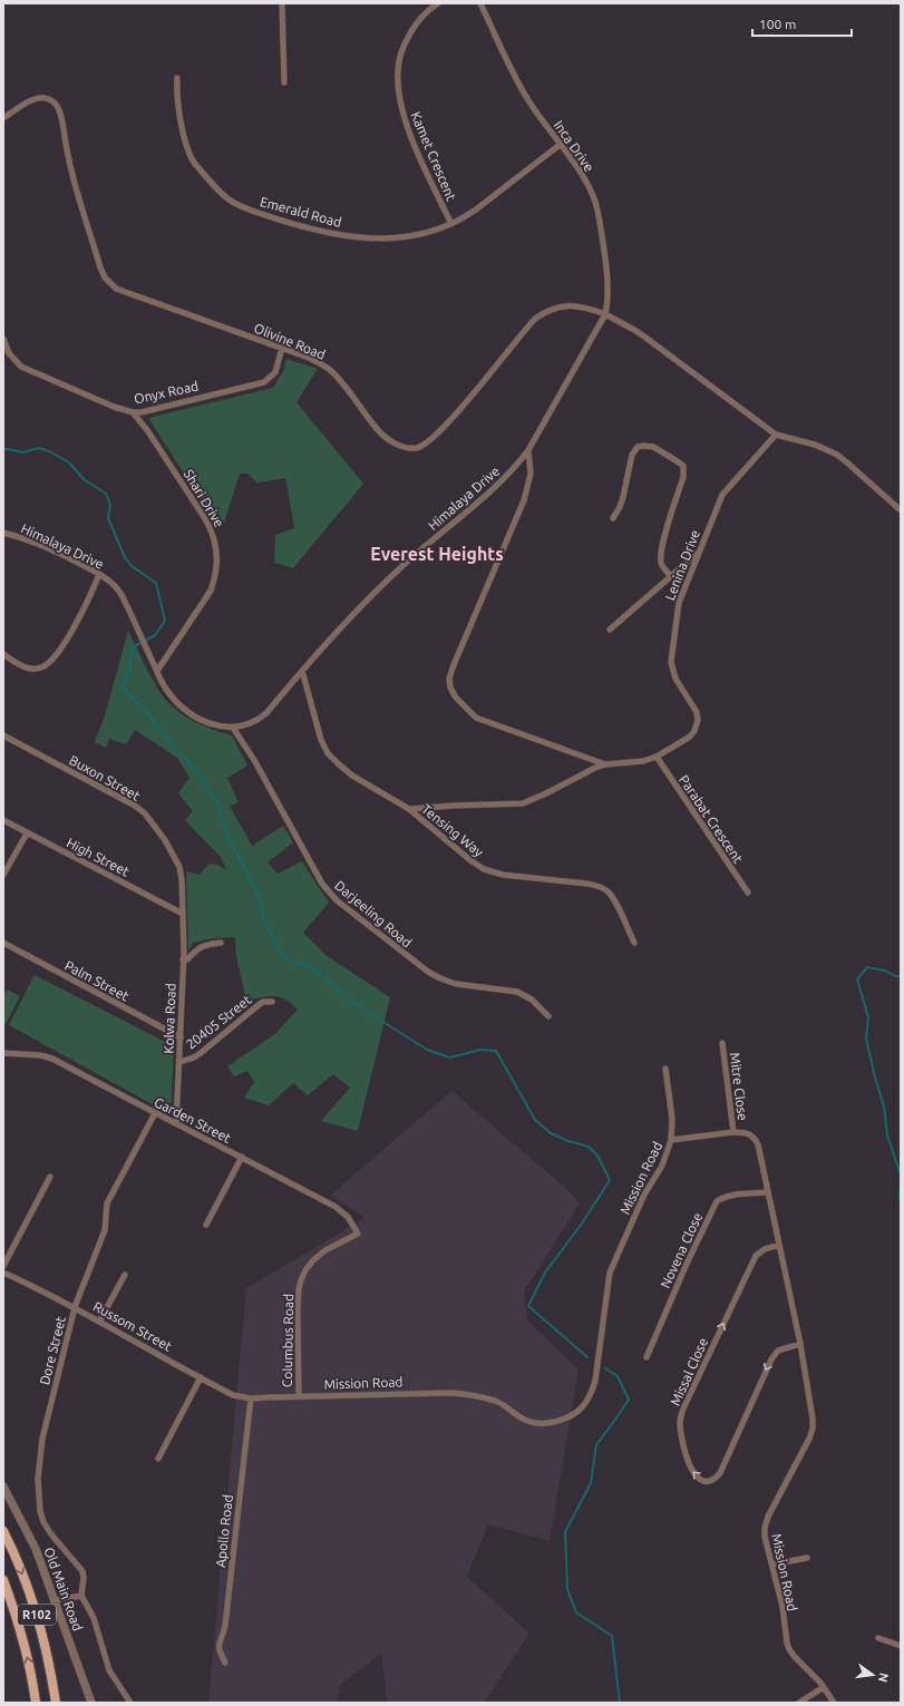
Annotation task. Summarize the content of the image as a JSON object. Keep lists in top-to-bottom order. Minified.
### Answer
{"streets":{"main road":["R102"],"street":["Inca Drive","Kamet Crescent","Emerald Road","Olivine Road","Onyx Road","Shari Drive","Himalaya Drive","Lenina Drive","Buxon Street","Parabat Crescent","Tensing Way","High Street","Darjeeling Road","Palm Street","Kolwa Road","20405 Street","Mitre Close","Garden Street","Mission Road","Novena Close","Russom Street","Columbus Road","Dore Street","Missal Close","Apollo Road","Old Main Road"]},"crossings":[["Inca Drive","Emerald Road"],["Inca Drive","Olivine Road"],["Inca Drive","Himalaya Drive"],["Kamet Crescent","Emerald Road"],["Olivine Road","Onyx Road"],["Olivine Road","Himalaya Drive"],["Onyx Road","Shari Drive"],["Shari Drive","Himalaya Drive"],["Himalaya Drive","Tensing Way"],["Himalaya Drive","Darjeeling Road"],["Lenina Drive","Parabat Crescent"],["Buxon Street","High Street"],["Buxon Street","Kolwa Road"],["High Street","Kolwa Road"],["Palm Street","Kolwa Road"],["Kolwa Road","20405 Street"],["Kolwa Road","Garden Street"],["Mitre Close","Mission Road"],["Garden Street","Columbus Road"],["Garden Street","Dore Street"],["Mission Road","Novena Close"],["Mission Road","Russom Street"],["Mission Road","Columbus Road"],["Mission Road","Missal Close"],["Mission Road","Apollo Road"],["Russom Street","Dore Street"],["Russom Street","Apollo Road"]],"districts":["Everest Heights"],"scale_bar":"100 m","north":"right"}
